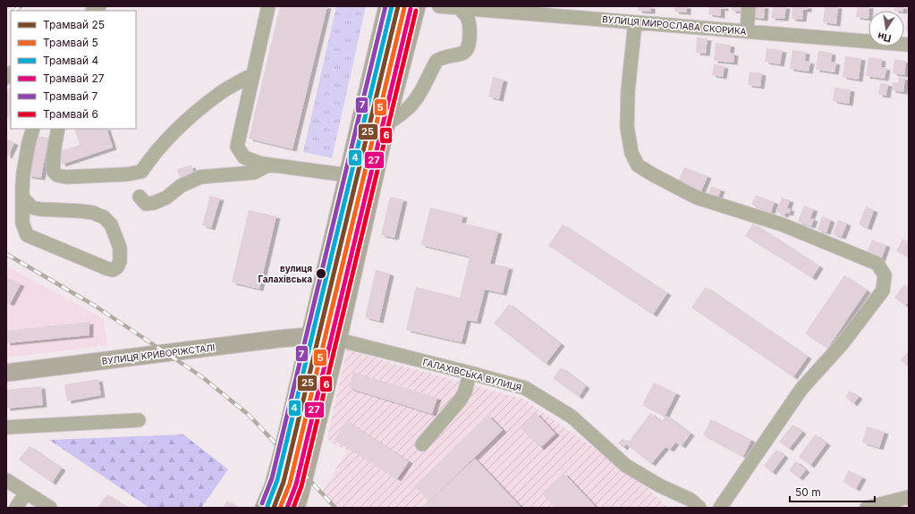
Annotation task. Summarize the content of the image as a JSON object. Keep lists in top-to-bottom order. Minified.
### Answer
{"streets":{"main road":["ВУЛИЦЯ КРИВОРІЖСТАЛІ"],"street":["ВУЛИЦЯ МИРОСЛАВА СКОРИКА","ГАЛАХІВСЬКА ВУЛИЦЯ"]},"crossings":[["ВУЛИЦЯ КРИВОРІЖСТАЛІ","ГАЛАХІВСЬКА ВУЛИЦЯ"]],"places":["вулиця Галахівська"],"lines":["tram line 25","tram line 4","tram line 7","tram line 5","tram line 27","tram line 6"],"legend":["Трамвай 25","Трамвай 5","Трамвай 4","Трамвай 27","Трамвай 7","Трамвай 6"],"scale_bar":"50 m","north":"bottom"}
